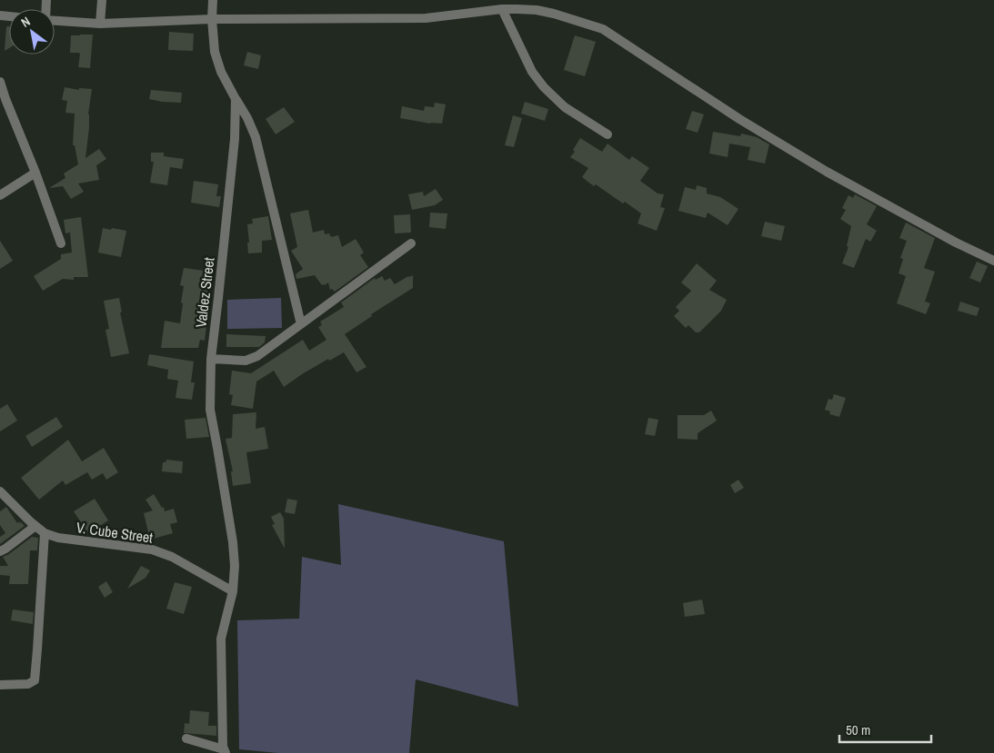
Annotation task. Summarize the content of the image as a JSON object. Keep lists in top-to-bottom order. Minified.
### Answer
{"streets":{"street":["Valdez Street","V. Cube Street"]},"crossings":[["Valdez Street","V. Cube Street"]],"scale_bar":"50 m","north":"top left"}
